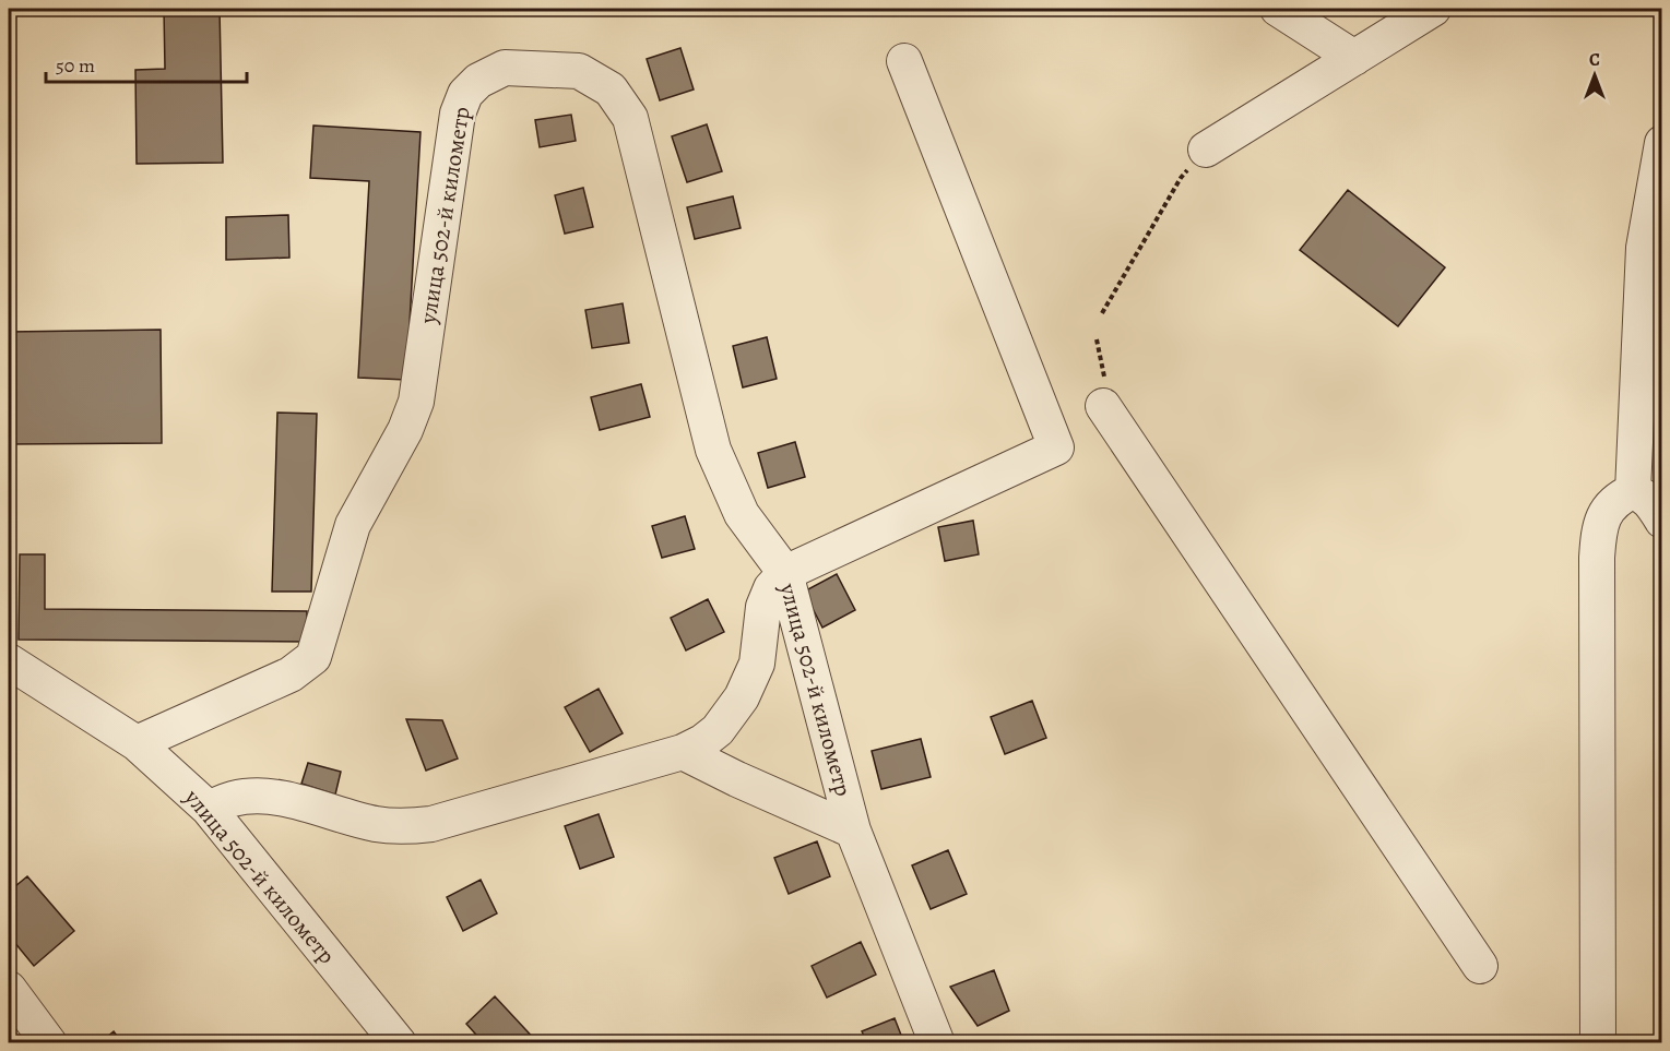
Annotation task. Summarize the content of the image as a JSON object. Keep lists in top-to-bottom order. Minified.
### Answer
{"streets":{"street":["улица 502-й километр"]},"scale_bar":"50 m","north":"top"}
